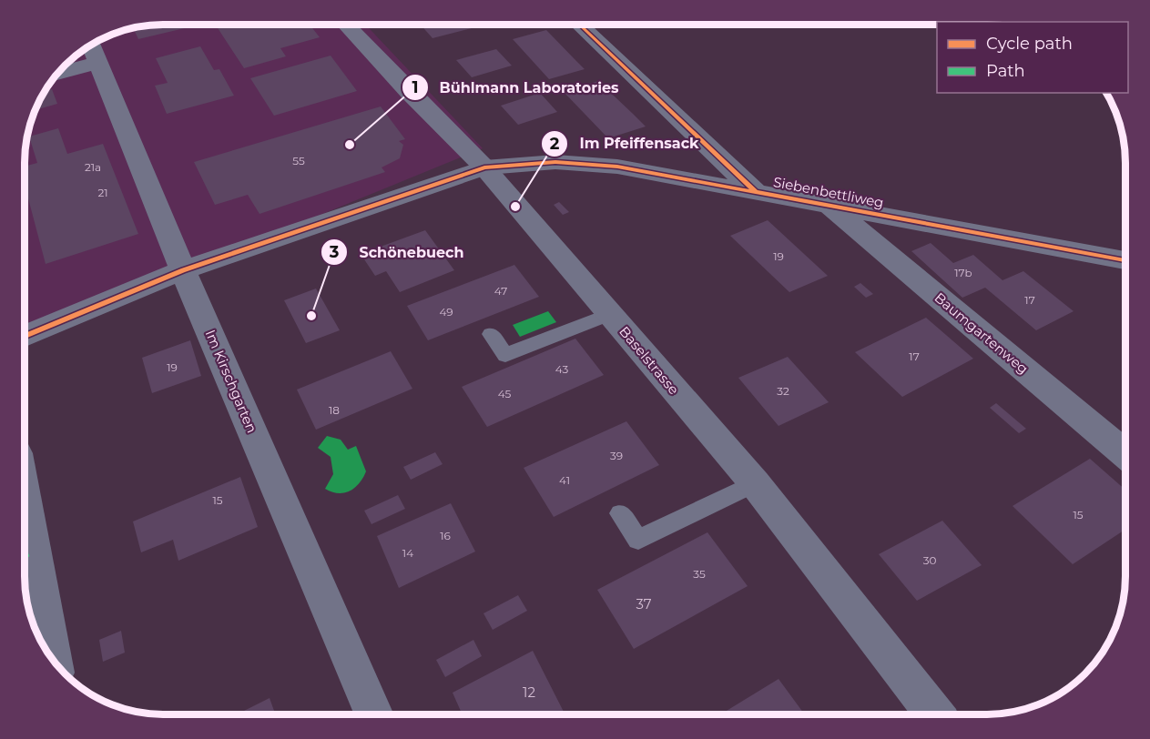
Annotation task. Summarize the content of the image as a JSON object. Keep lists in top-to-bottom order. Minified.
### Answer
{"streets":{"street":["Siebenbettliweg","Baumgartenweg","Baselstrasse","Im Kirschgarten"]},"crossings":[["Siebenbettliweg","Baumgartenweg"],["Siebenbettliweg","Baselstrasse"],["Siebenbettliweg","Im Kirschgarten"]],"places":["Bühlmann Laboratories","Im Pfeiffensack","Schönebuech"],"house_numbers":["55","21a","21","19","17b","47","17","49","17","19","43","32","45","18","39","41","15","15","16","14","30","35","37","12"],"legend":["Cycle path","Path"]}
